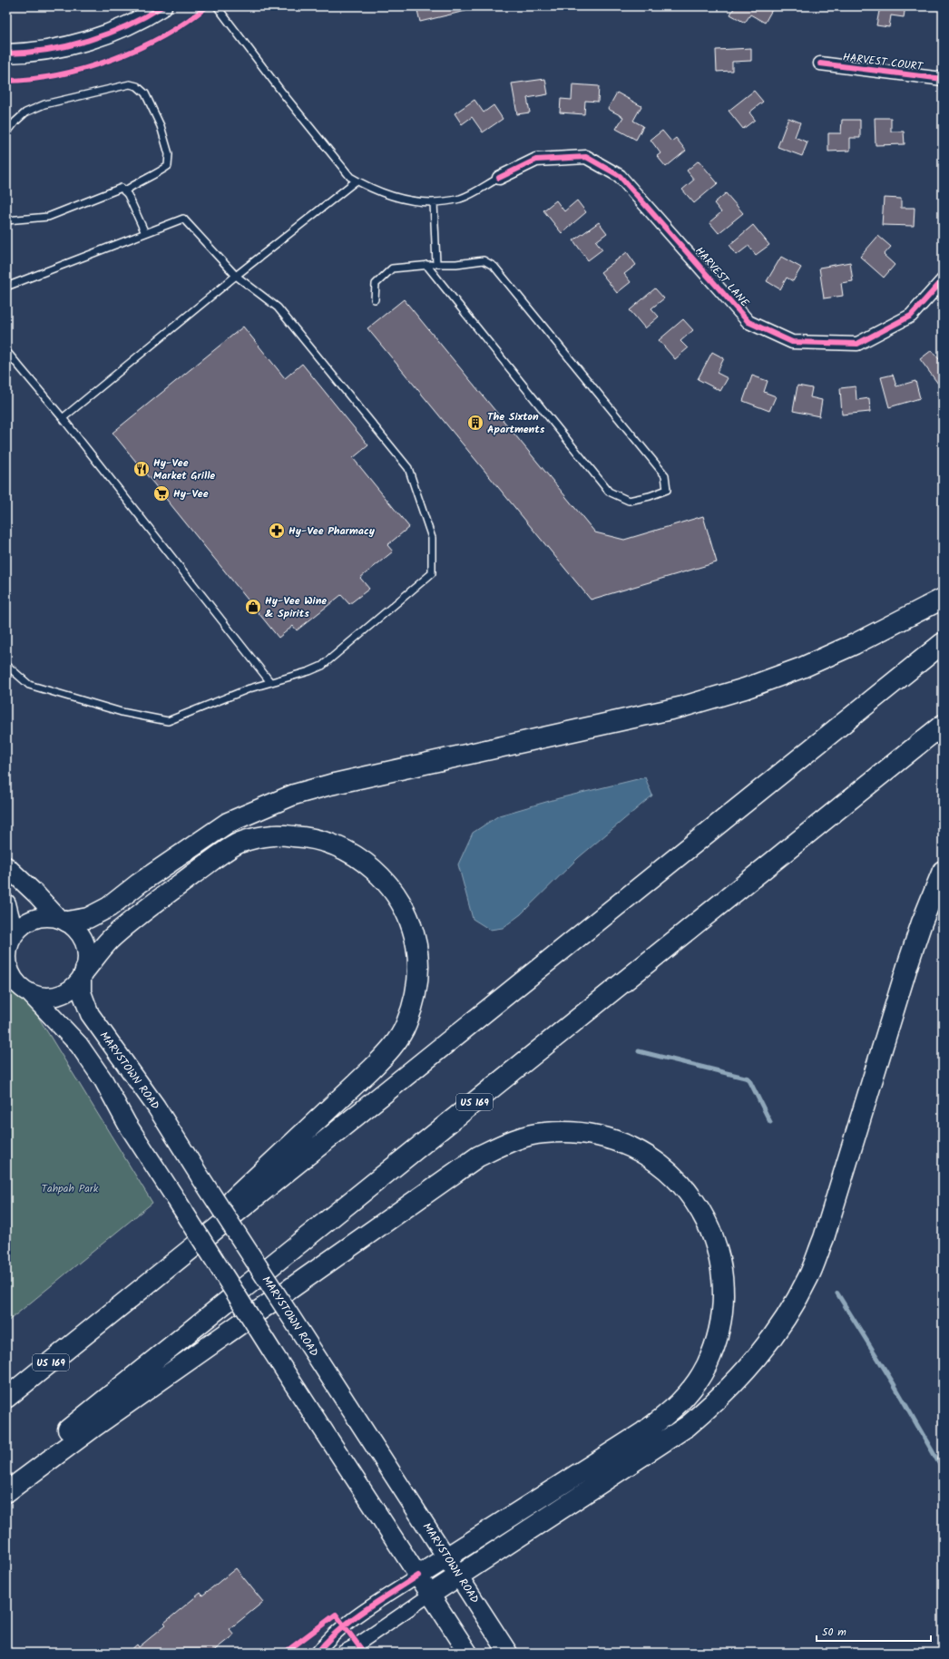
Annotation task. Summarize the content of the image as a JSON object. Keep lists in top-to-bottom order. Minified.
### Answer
{"streets":{"highway":["US 169"],"main road":["MARYSTOWN ROAD"],"street":["HARVEST COURT","HARVEST LANE"]},"parks":["Tahpah Park"],"places":{"building":["The Sixton Apartments"],"restaurant":["Hy-Vee Market Grille"],"supermarket":["Hy-Vee"],"pharmacy":["Hy-Vee Pharmacy"],"shop":["Hy-Vee Wine & Spirits"]},"scale_bar":"50 m"}
